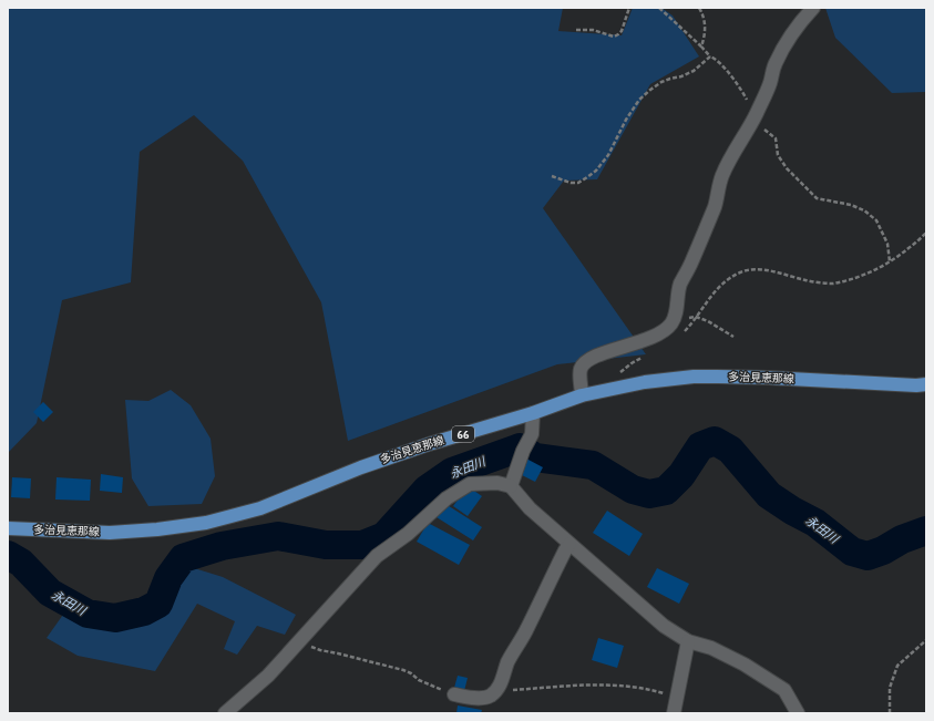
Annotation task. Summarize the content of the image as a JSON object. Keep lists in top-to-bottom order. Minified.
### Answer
{"streets":{"main road":["多治見恵那線","66"]},"water":["永田川"]}
